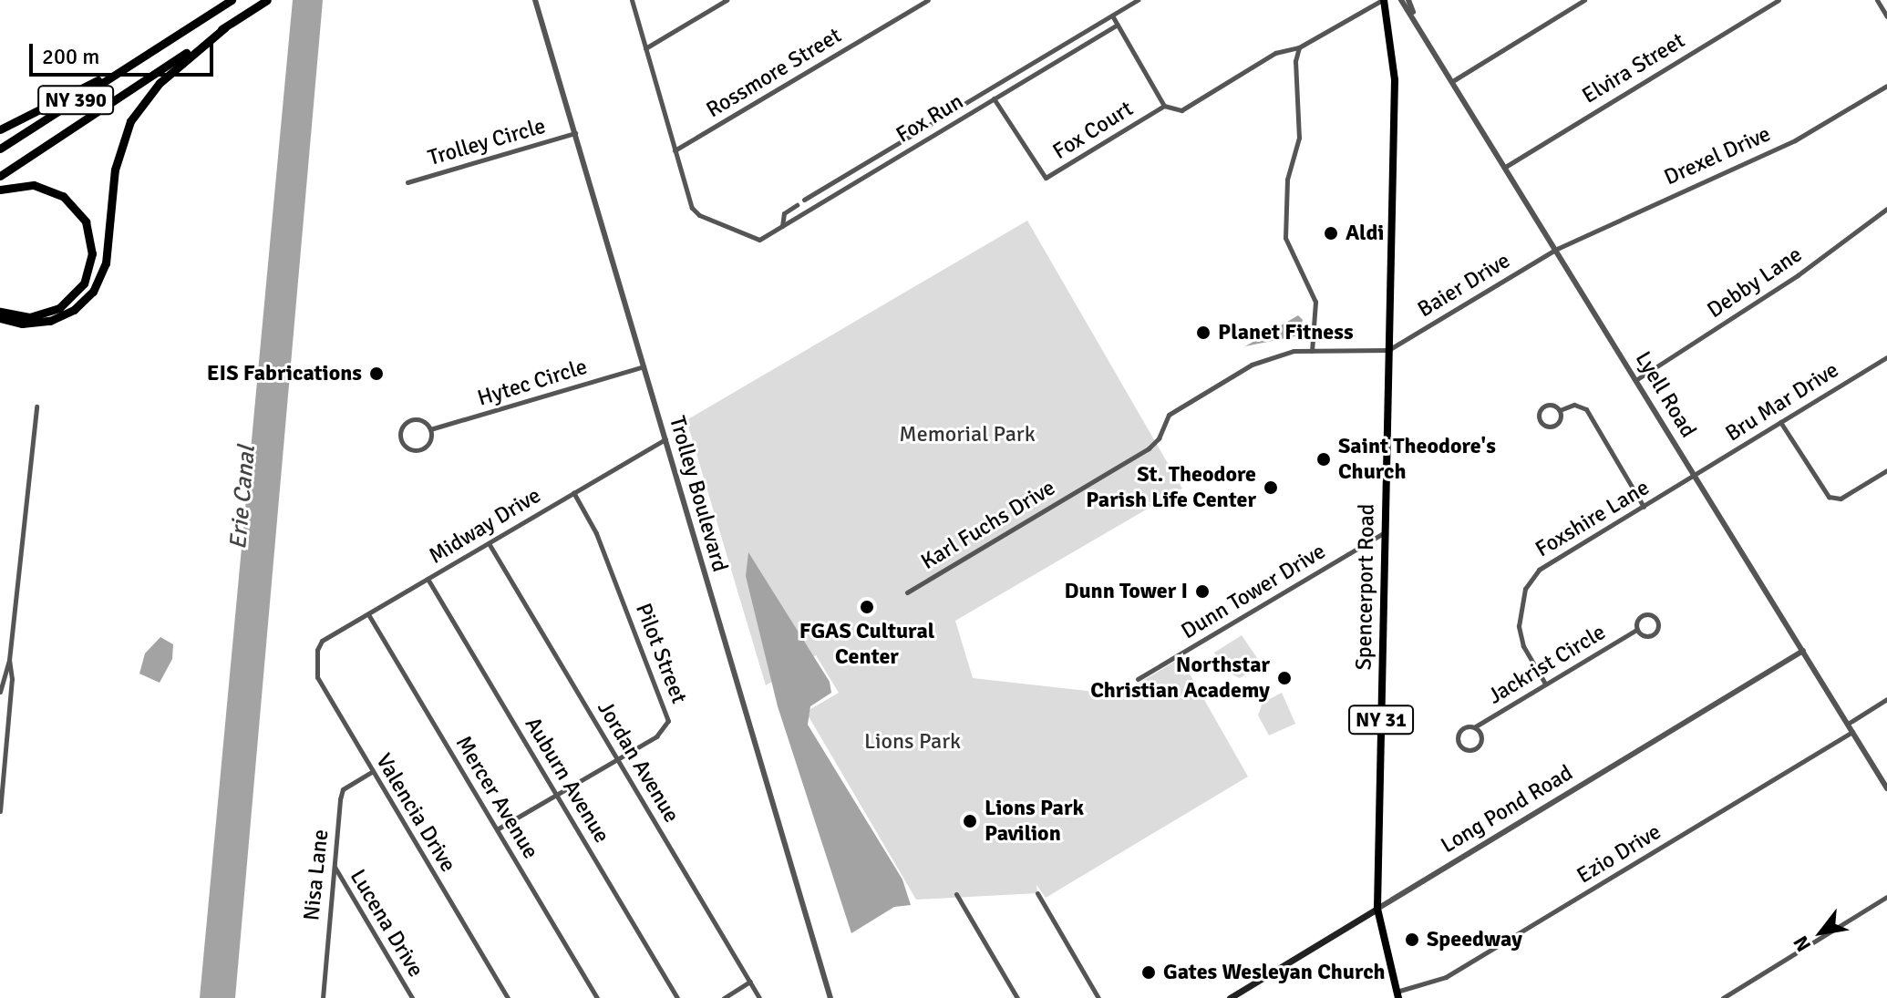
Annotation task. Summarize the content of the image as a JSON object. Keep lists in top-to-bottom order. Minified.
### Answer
{"streets":{"highway":["NY 390"],"main road":["Spencerport Road","NY 31","Long Pond Road"],"street":["Elvira Street","Rossmore Street","Fox Run","Fox Court","Trolley Circle","Drexel Drive","Debby Lane","Baier Drive","Hytec Circle","Lyell Road","Bru Mar Drive","Trolley Boulevard","Foxshire Lane","Karl Fuchs Drive","Midway Drive","Dunn Tower Drive","Pilot Street","Jackrist Circle","Jordan Avenue","Auburn Avenue","Mercer Avenue","Valencia Drive","Ezio Drive","Nisa Lane","Lucena Drive"]},"crossings":[["Elvira Street","Lyell Road"],["Rossmore Street","Fox Run"],["Fox Run","Fox Court"],["Trolley Circle","Trolley Boulevard"],["Drexel Drive","Baier Drive"],["Drexel Drive","Lyell Road"],["Debby Lane","Lyell Road"],["Baier Drive","Lyell Road"],["Baier Drive","Karl Fuchs Drive"],["Baier Drive","Spencerport Road"],["Hytec Circle","Trolley Boulevard"],["Lyell Road","Bru Mar Drive"],["Lyell Road","Foxshire Lane"],["Lyell Road","Long Pond Road"],["Lyell Road","Ezio Drive"],["Bru Mar Drive","Foxshire Lane"],["Trolley Boulevard","Midway Drive"],["Foxshire Lane","Jackrist Circle"],["Karl Fuchs Drive","Spencerport Road"],["Midway Drive","Pilot Street"],["Midway Drive","Jordan Avenue"],["Midway Drive","Auburn Avenue"],["Midway Drive","Mercer Avenue"],["Midway Drive","Valencia Drive"],["Spencerport Road","Dunn Tower Drive"],["Spencerport Road","Long Pond Road"],["Spencerport Road","Ezio Drive"],["Pilot Street","Jordan Avenue"],["Pilot Street","Auburn Avenue"],["Pilot Street","Mercer Avenue"],["Valencia Drive","Nisa Lane"],["Nisa Lane","Lucena Drive"]],"water":["Erie Canal"],"parks":["Memorial Park","Lions Park"],"places":["Aldi","Planet Fitness","EIS Fabrications","Saint Theodore's Church","St. Theodore Parish Life Center","Dunn Tower I","FGAS Cultural Center","Northstar Christian Academy","Lions Park Pavilion","Speedway","Gates Wesleyan Church"],"scale_bar":"200 m","north":"bottom left"}
